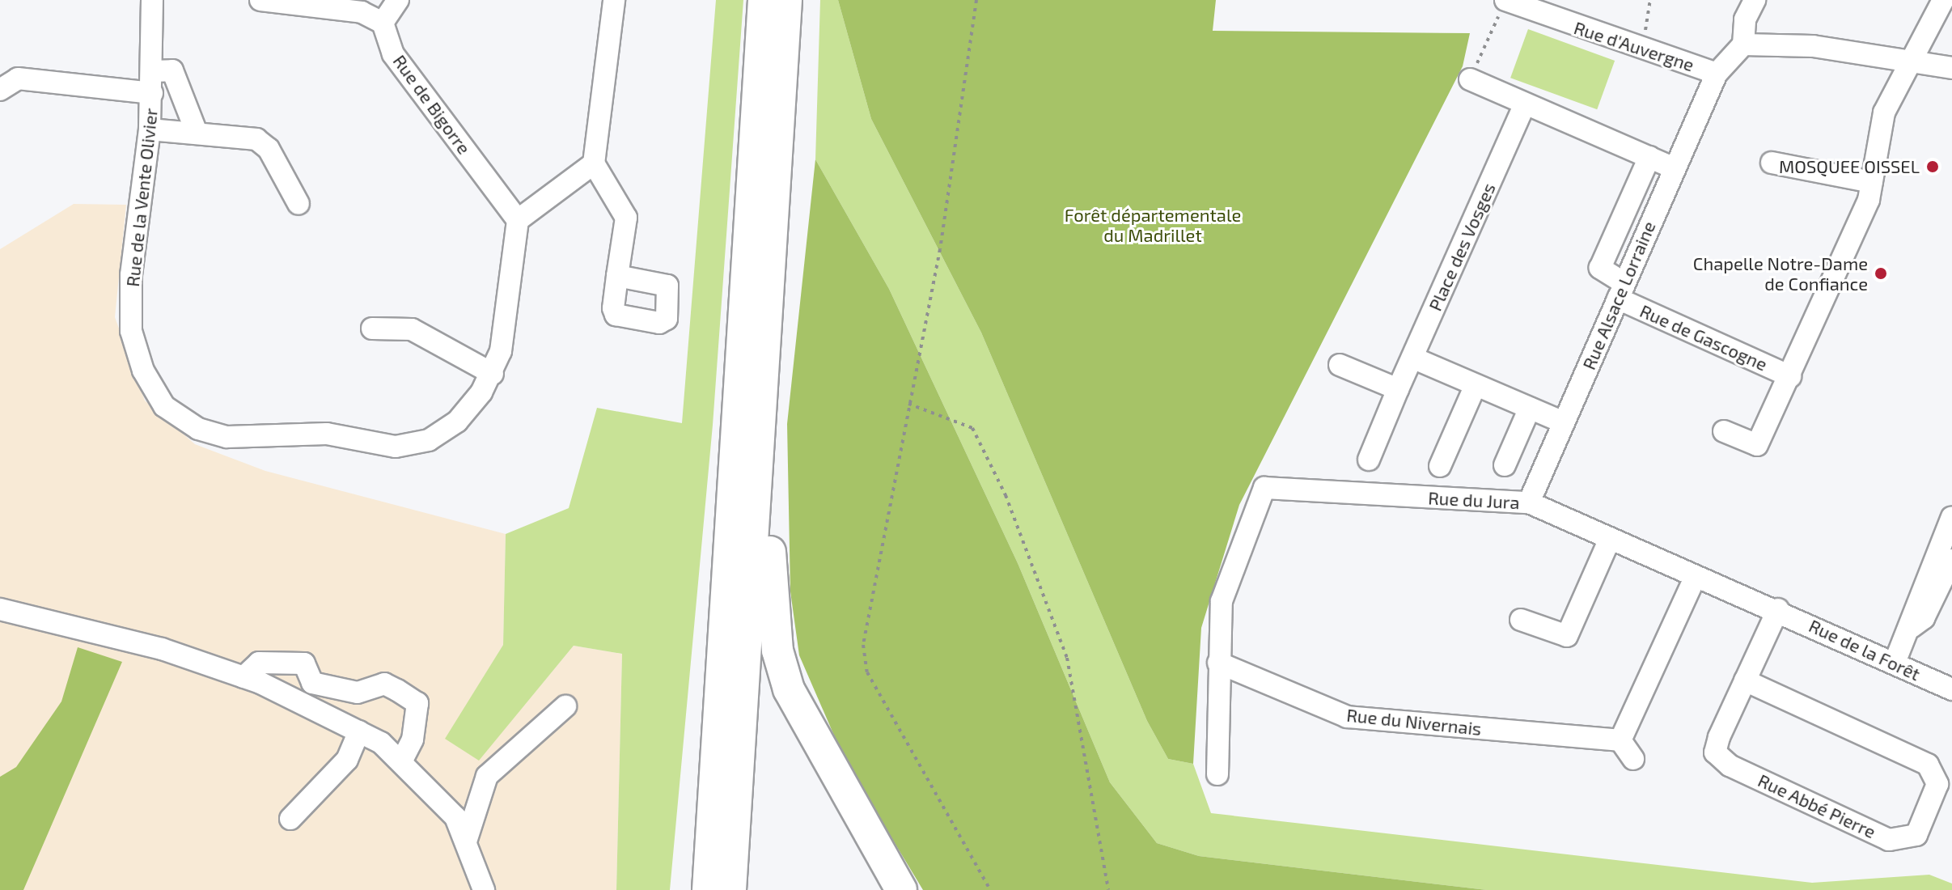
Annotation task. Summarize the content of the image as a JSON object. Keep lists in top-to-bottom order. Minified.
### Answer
{"streets":{"street":["Rue d'Auvergne","Rue de Bigorre","Rue de la Vente Olivier","Place des Vosges","Rue Alsace Lorraine","Rue de Gascogne","Rue du Jura","Rue de la Forêt","Rue du Nivernais","Rue Abbé Pierre"]},"crossings":[["Rue d'Auvergne","Rue Alsace Lorraine"],["Rue de Bigorre","Rue de la Vente Olivier"],["Rue Alsace Lorraine","Rue de Gascogne"],["Rue Alsace Lorraine","Rue du Jura"],["Rue du Jura","Rue de la Forêt"],["Rue du Jura","Rue du Nivernais"],["Rue du Jura","Rue Abbé Pierre"],["Rue de la Forêt","Rue Abbé Pierre"]],"parks":["Forêt départementale du Madrillet"],"places":["MOSQUEE OISSEL","Chapelle Notre-Dame de Confiance"]}
